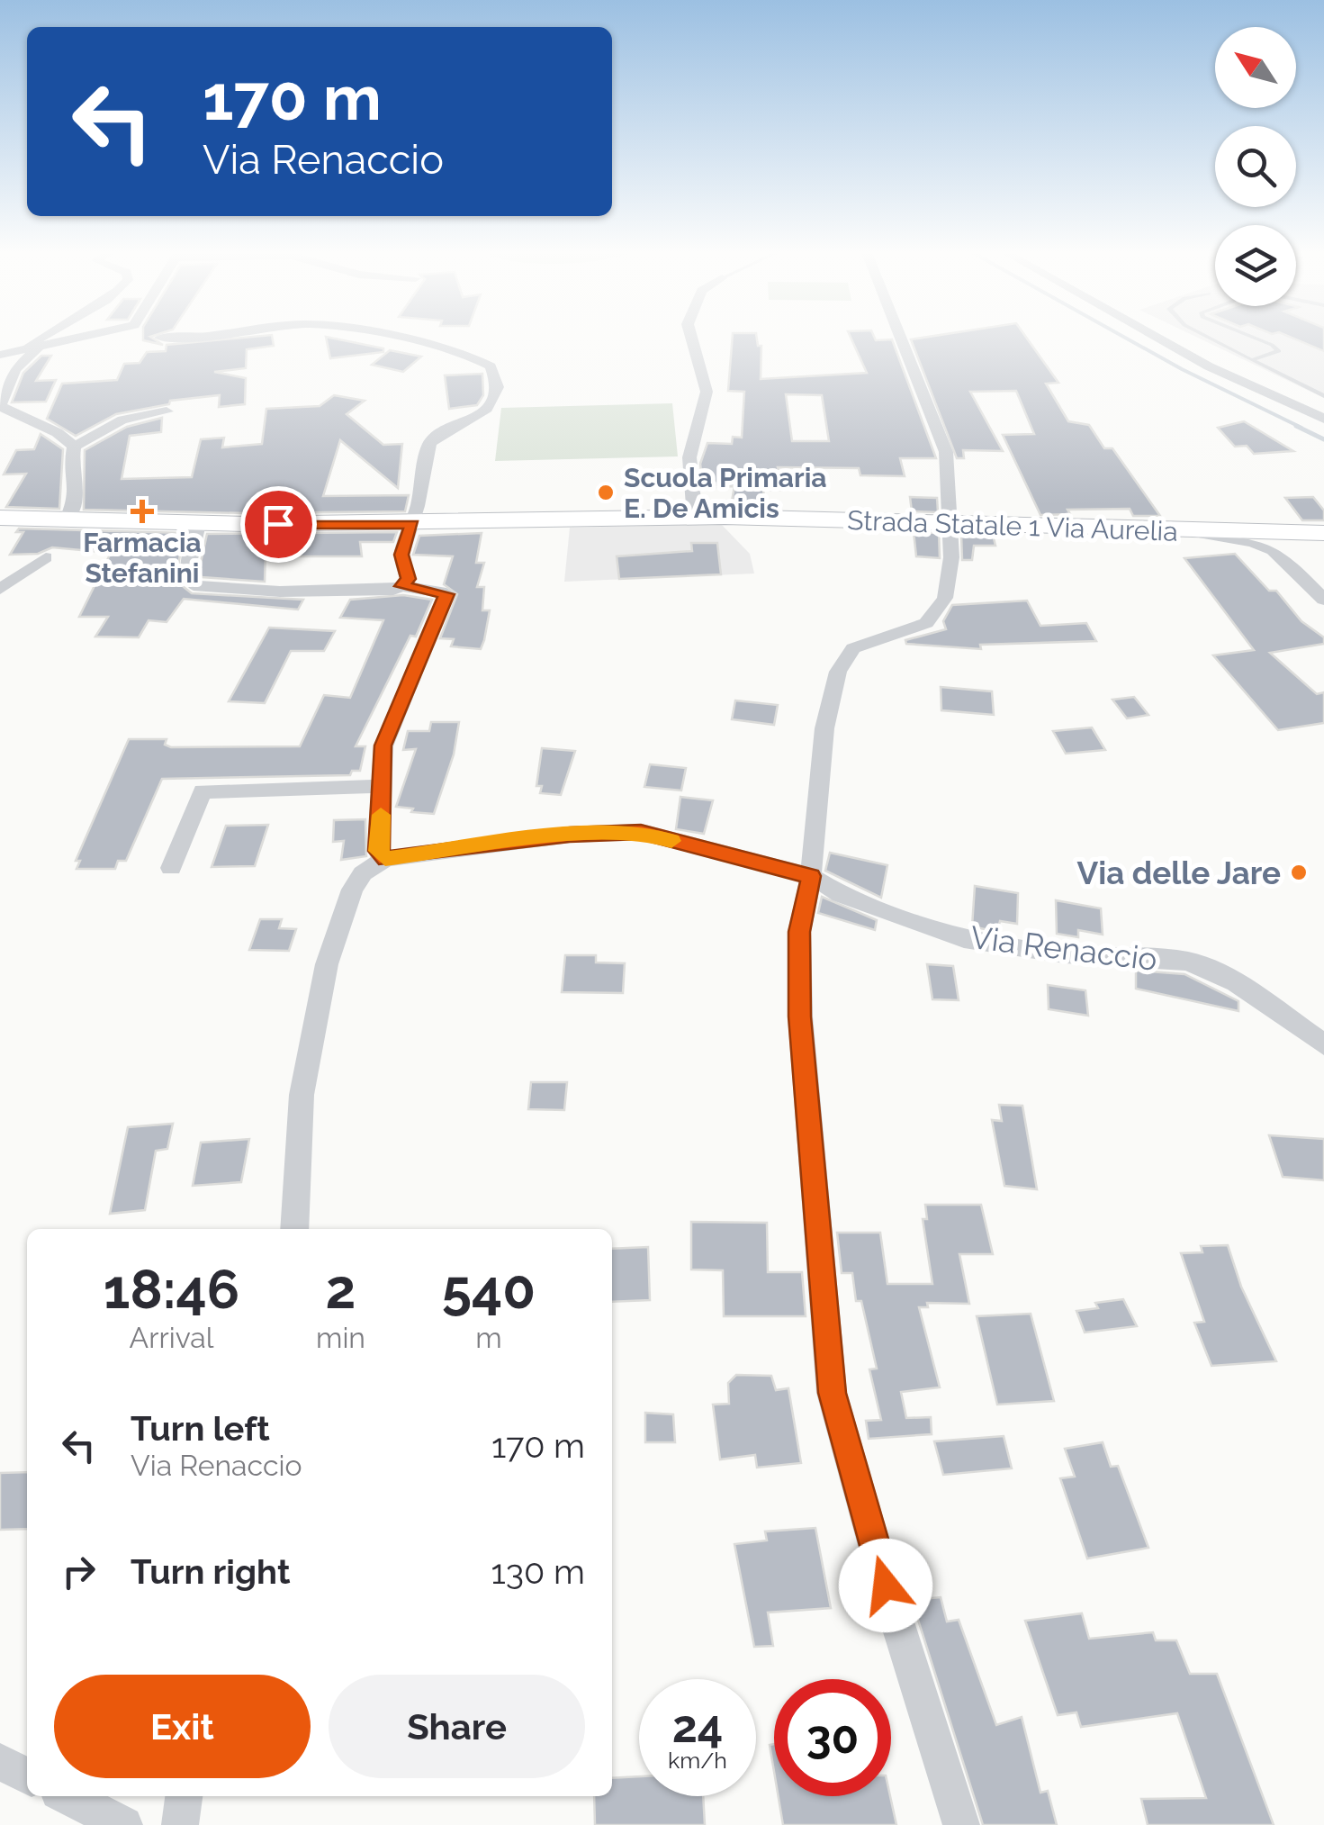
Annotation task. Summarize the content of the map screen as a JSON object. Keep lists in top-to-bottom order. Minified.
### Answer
{"streets":{"main road":["Strada Statale 1 Via Aurelia"],"street":["Via Renaccio"]},"places":{"other":["Scuola Primaria E. De Amicis","Via delle Jare"],"health":["Farmacia Stefanini"]},"north":"top left","page":{"turn":["170 m","Via Renaccio"],"eta":["18:46","Arrival","2","min","540","m"],"list":[{"name":"Turn left","note":"Via Renaccio","value":"170 m"},{"name":"Turn right","value":"130 m"}],"buttons":["Exit","Share"],"speed":"24 km/h","limit":"30"}}
